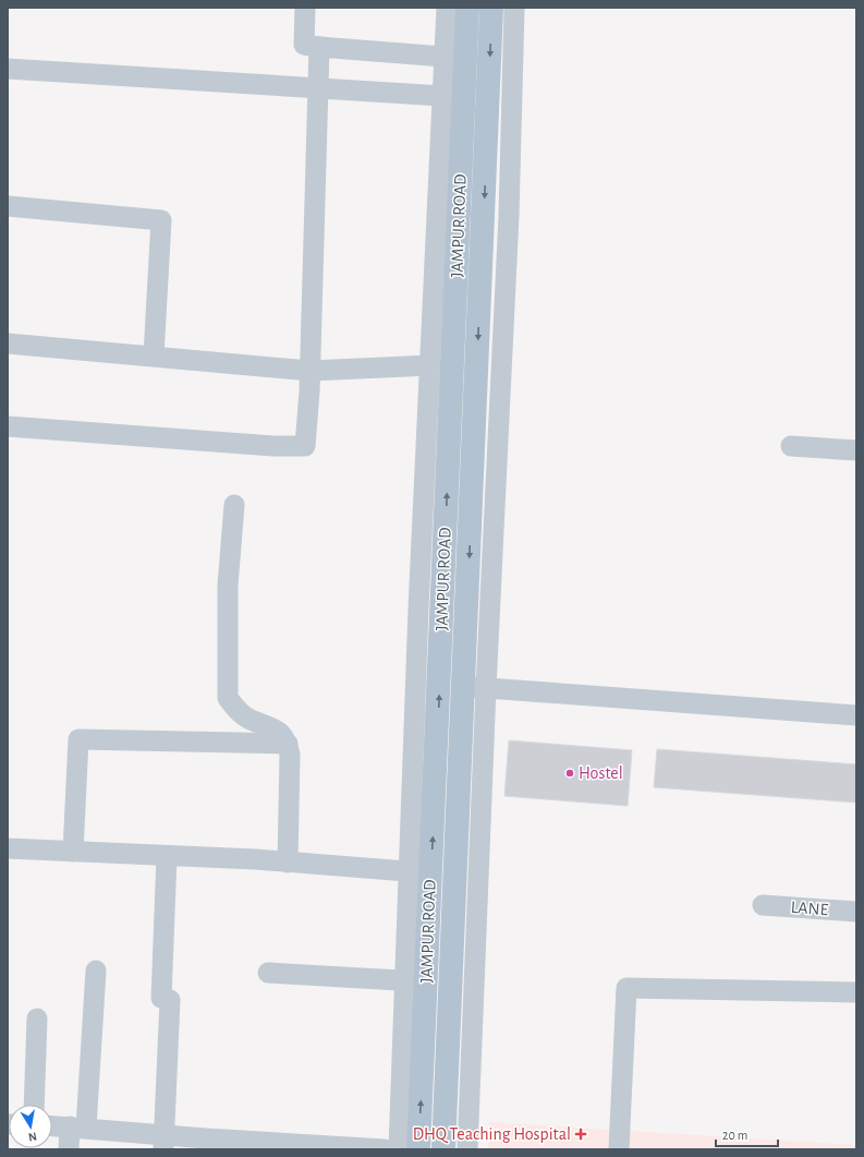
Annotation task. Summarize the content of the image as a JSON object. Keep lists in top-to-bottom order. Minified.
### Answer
{"streets":{"main road":["JAMPUR ROAD"],"street":["LANE"]},"places":{"other":["Hostel"],"health":["DHQ Teaching Hospital"]},"scale_bar":"20 m","north":"bottom"}
